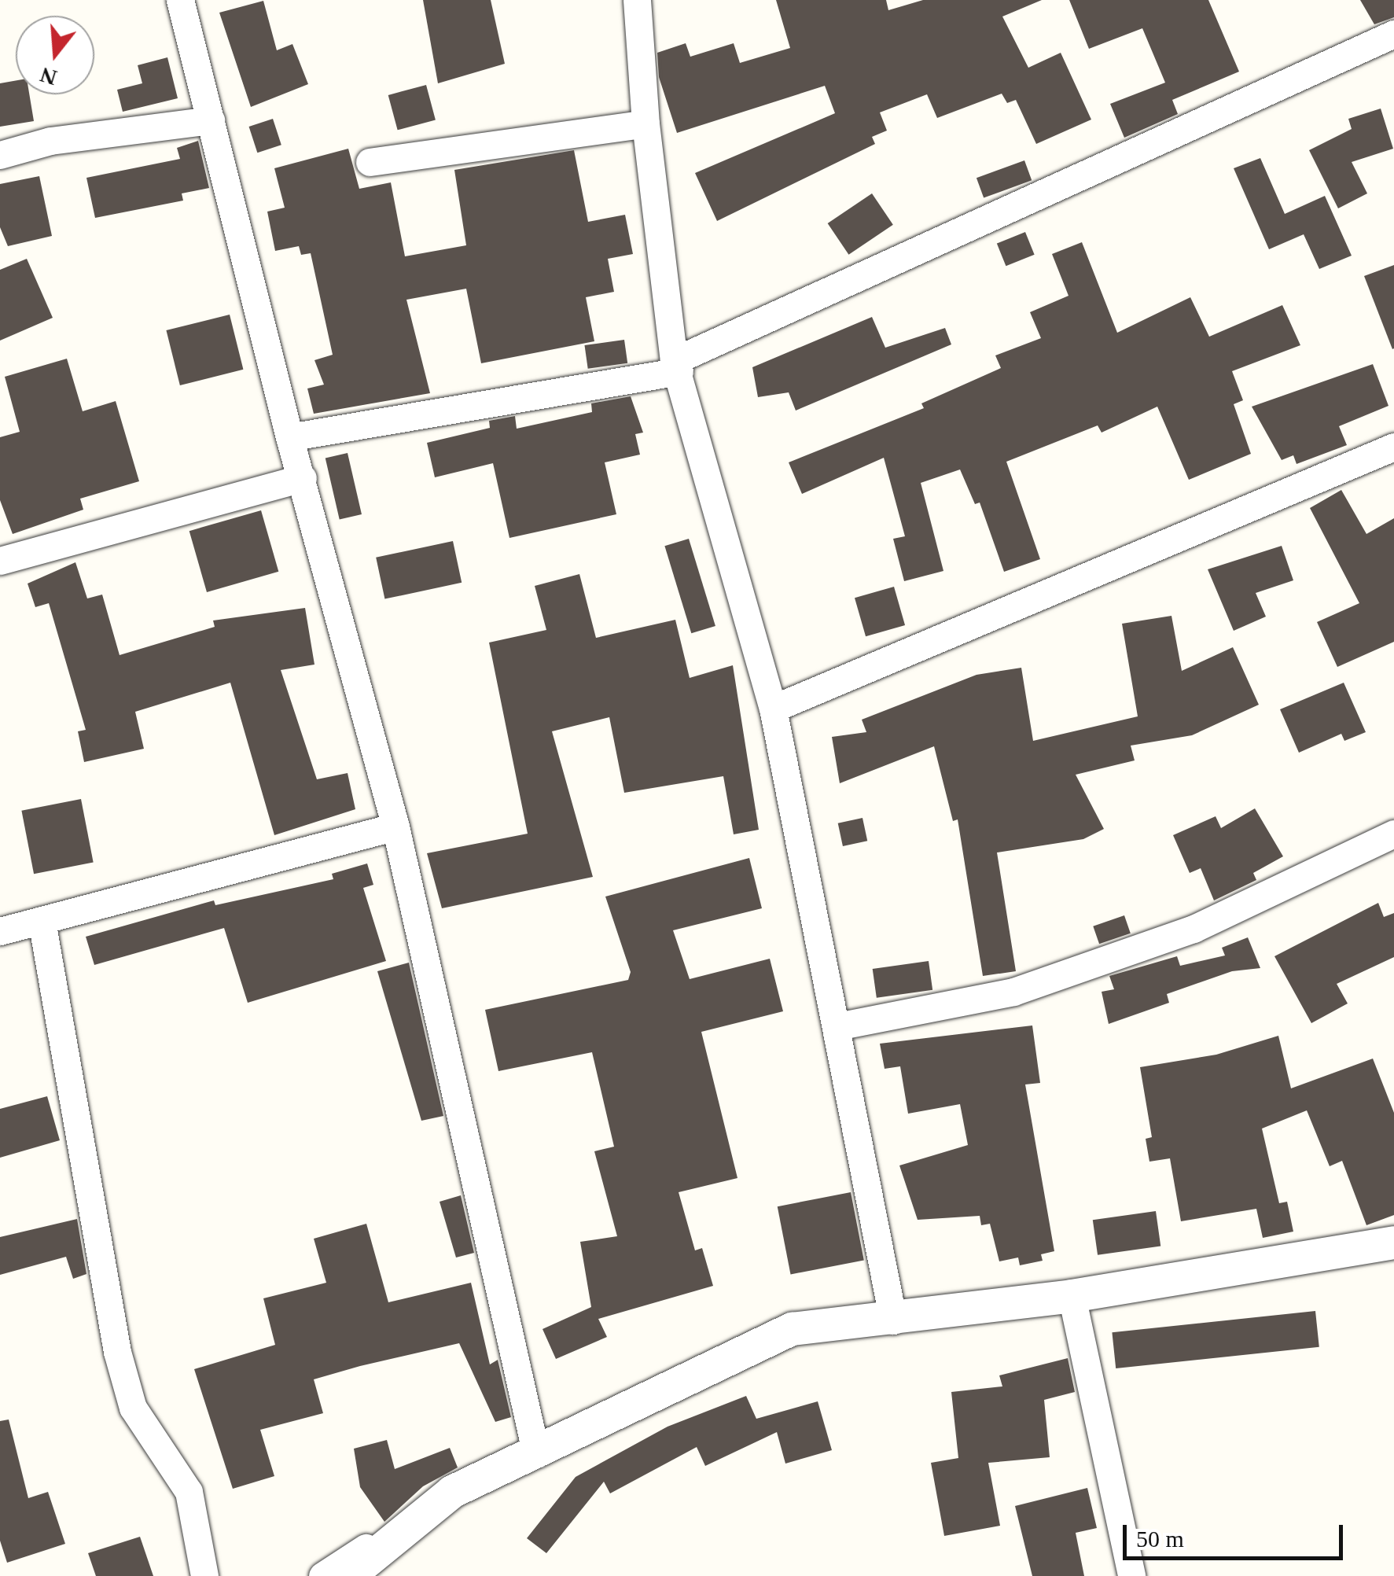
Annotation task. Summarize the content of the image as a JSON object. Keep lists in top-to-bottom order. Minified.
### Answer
{"scale_bar":"50 m","north":"bottom"}
